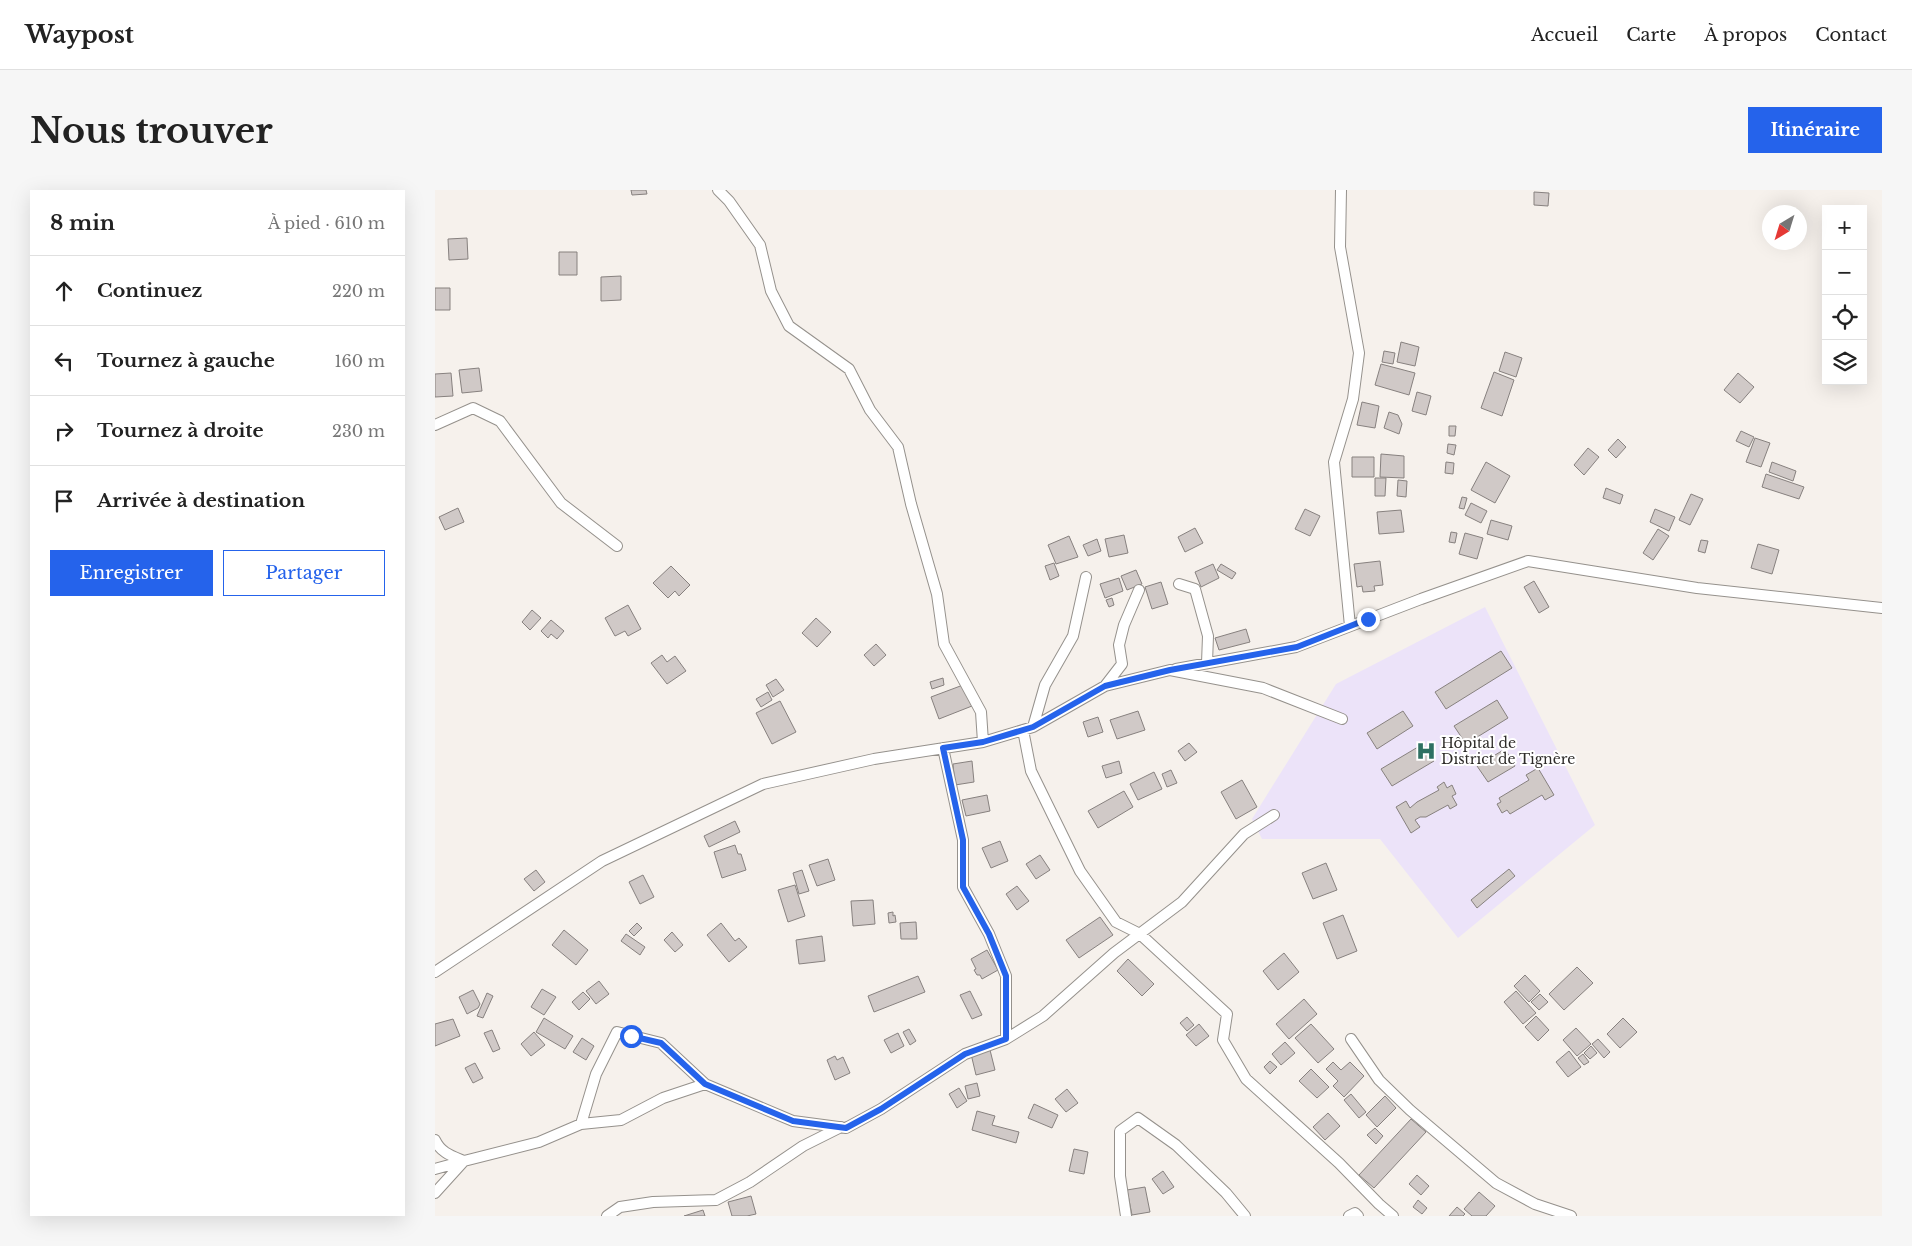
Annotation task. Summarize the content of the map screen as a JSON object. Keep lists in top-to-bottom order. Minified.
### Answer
{"places":{"hospital":["Hôpital de District de Tignère"]},"north":"bottom left","page":{"header":"Waypost","nav":["Accueil","Carte","À propos","Contact"],"buttons":["Itinéraire",["Enregistrer","Partager"]],"title":"Nous trouver","heading":["8 min","À pied · 610 m"],"map_buttons":["+","−"],"list":[["Continuez","220 m"],["Tournez à gauche","160 m"],["Tournez à droite","230 m"],"Arrivée à destination"]}}
